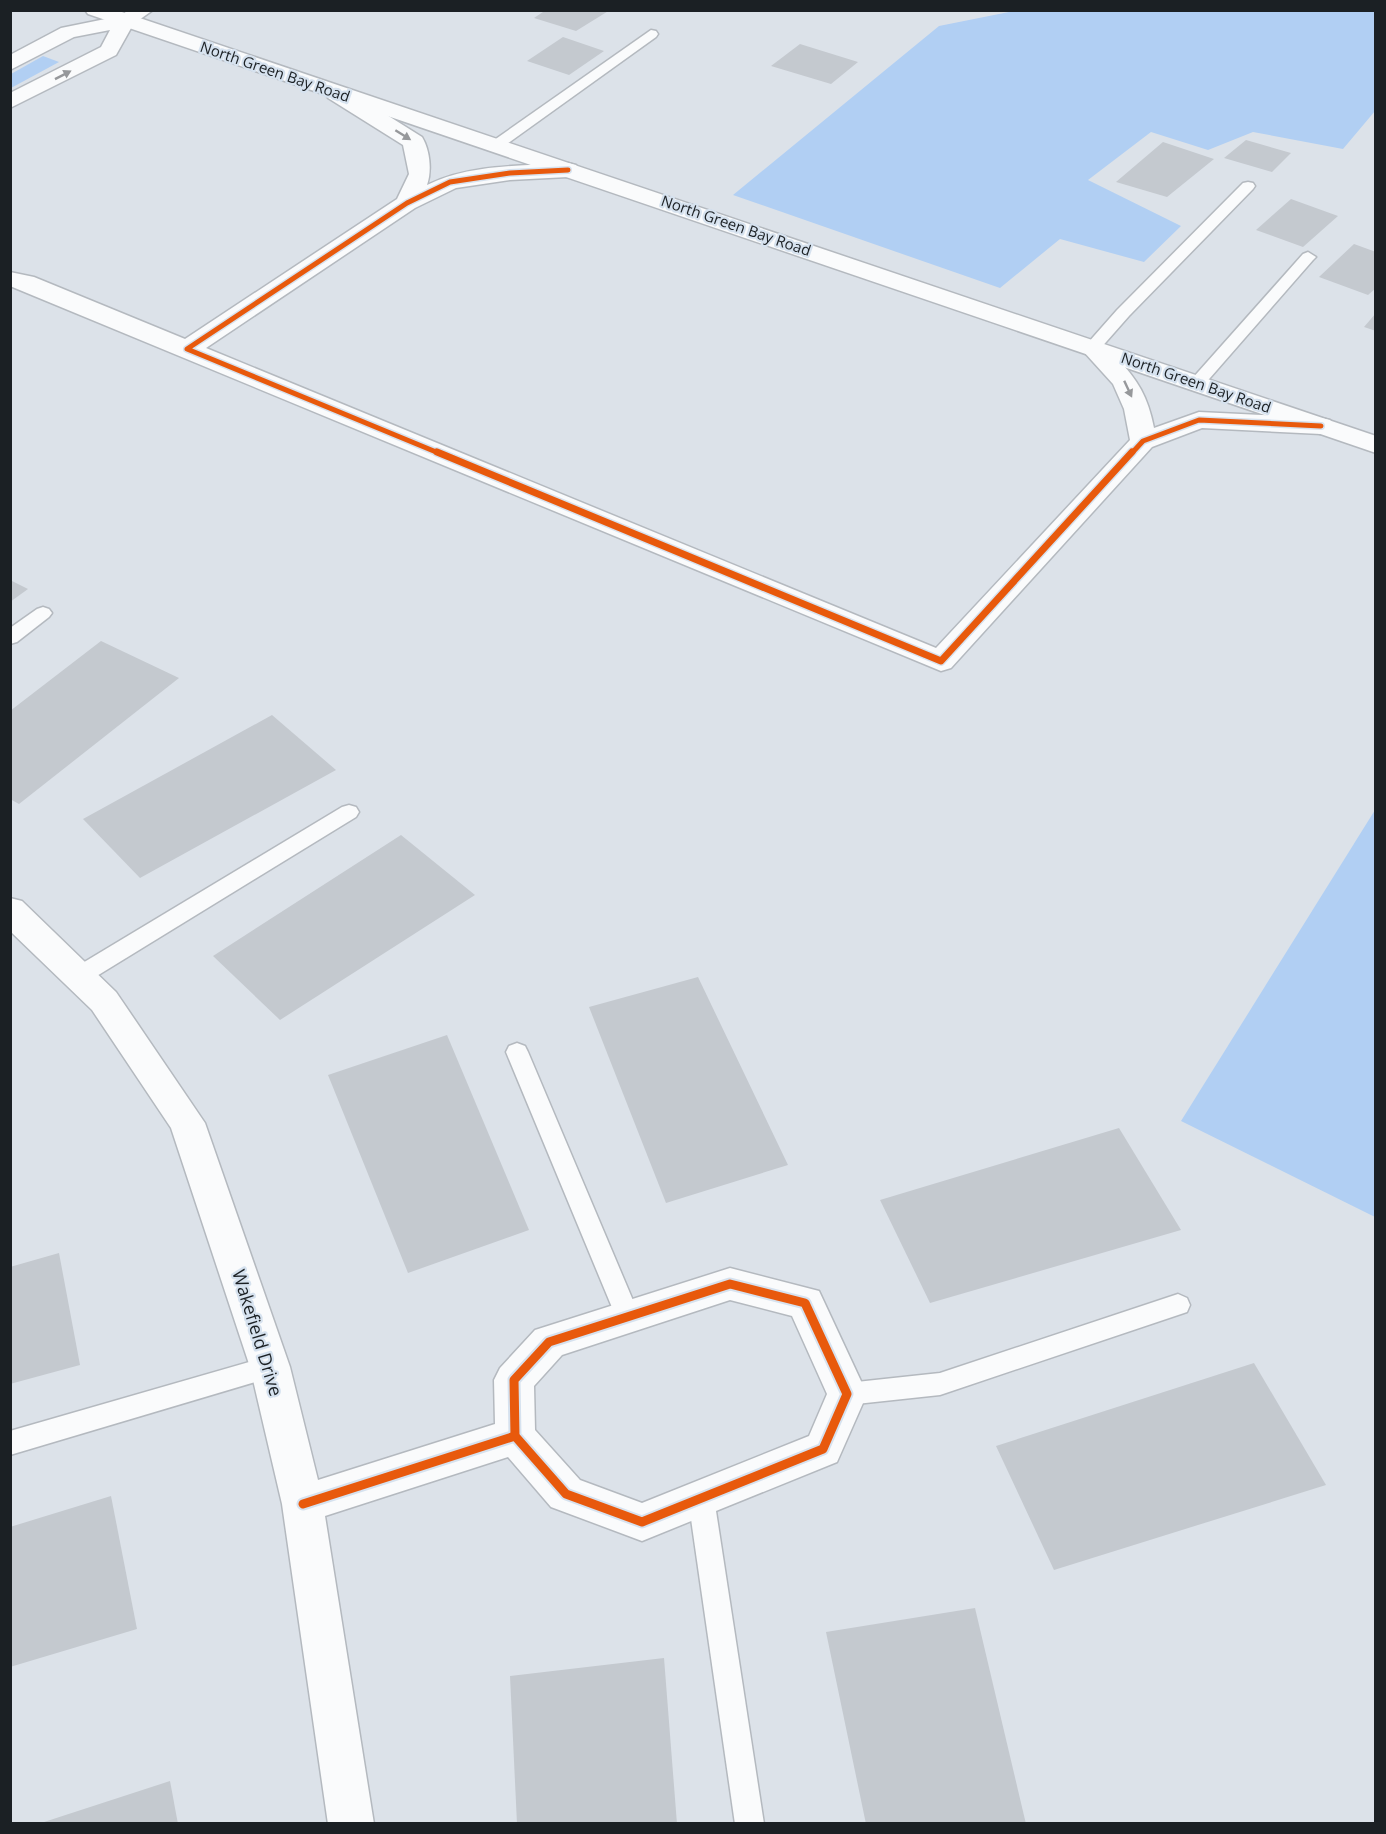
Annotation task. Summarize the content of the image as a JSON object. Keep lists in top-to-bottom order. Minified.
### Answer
{"streets":{"street":["North Green Bay Road","Wakefield Drive"]}}
